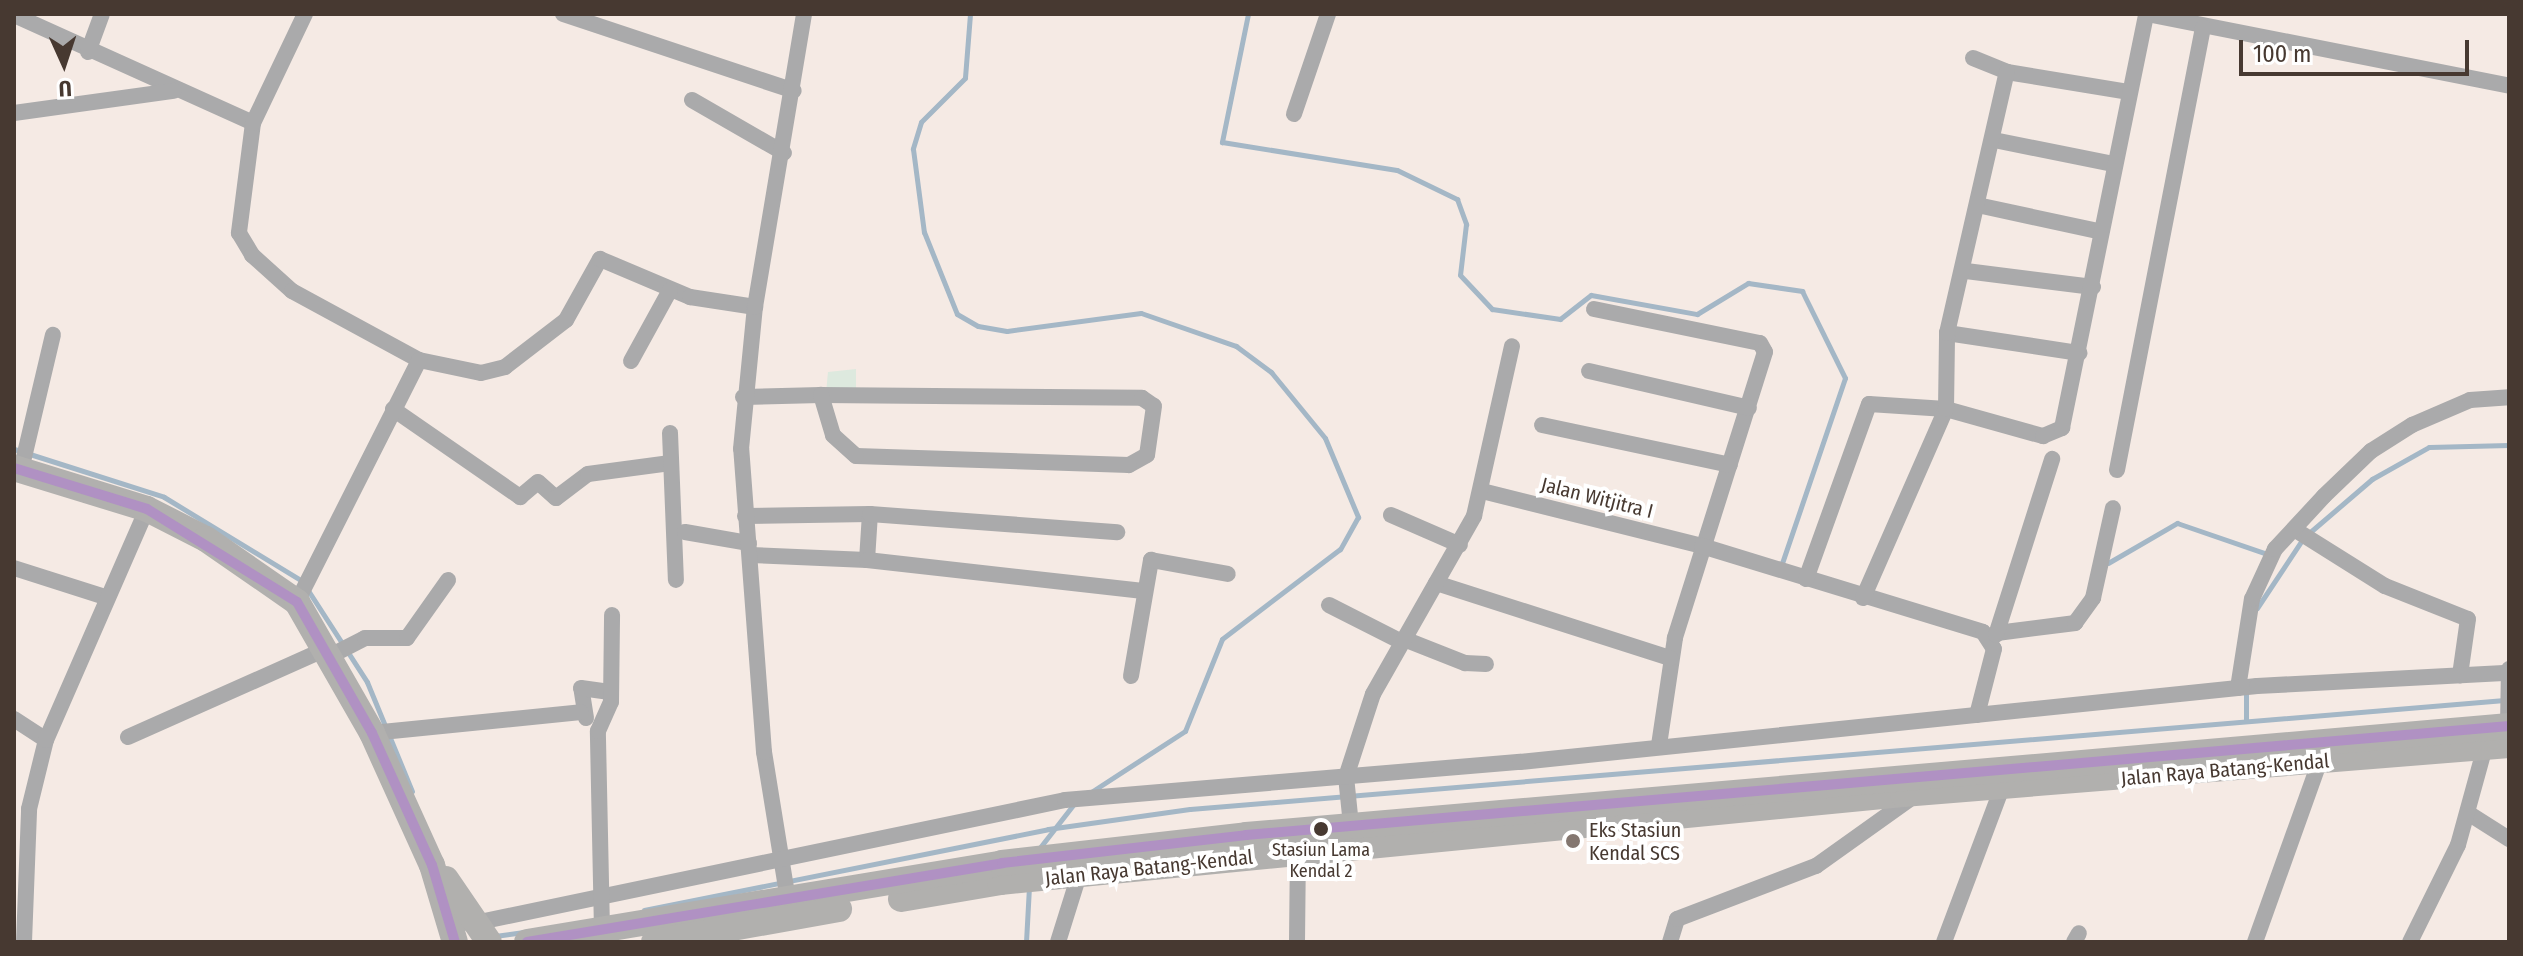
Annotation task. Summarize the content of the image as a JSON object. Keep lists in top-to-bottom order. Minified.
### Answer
{"streets":{"highway":["Jalan Raya Batang-Kendal"],"street":["Jalan Witjitra I"]},"places":["Stasiun Lama Kendal 2","Eks Stasiun Kendal SCS"],"scale_bar":"100 m","north":"bottom"}
